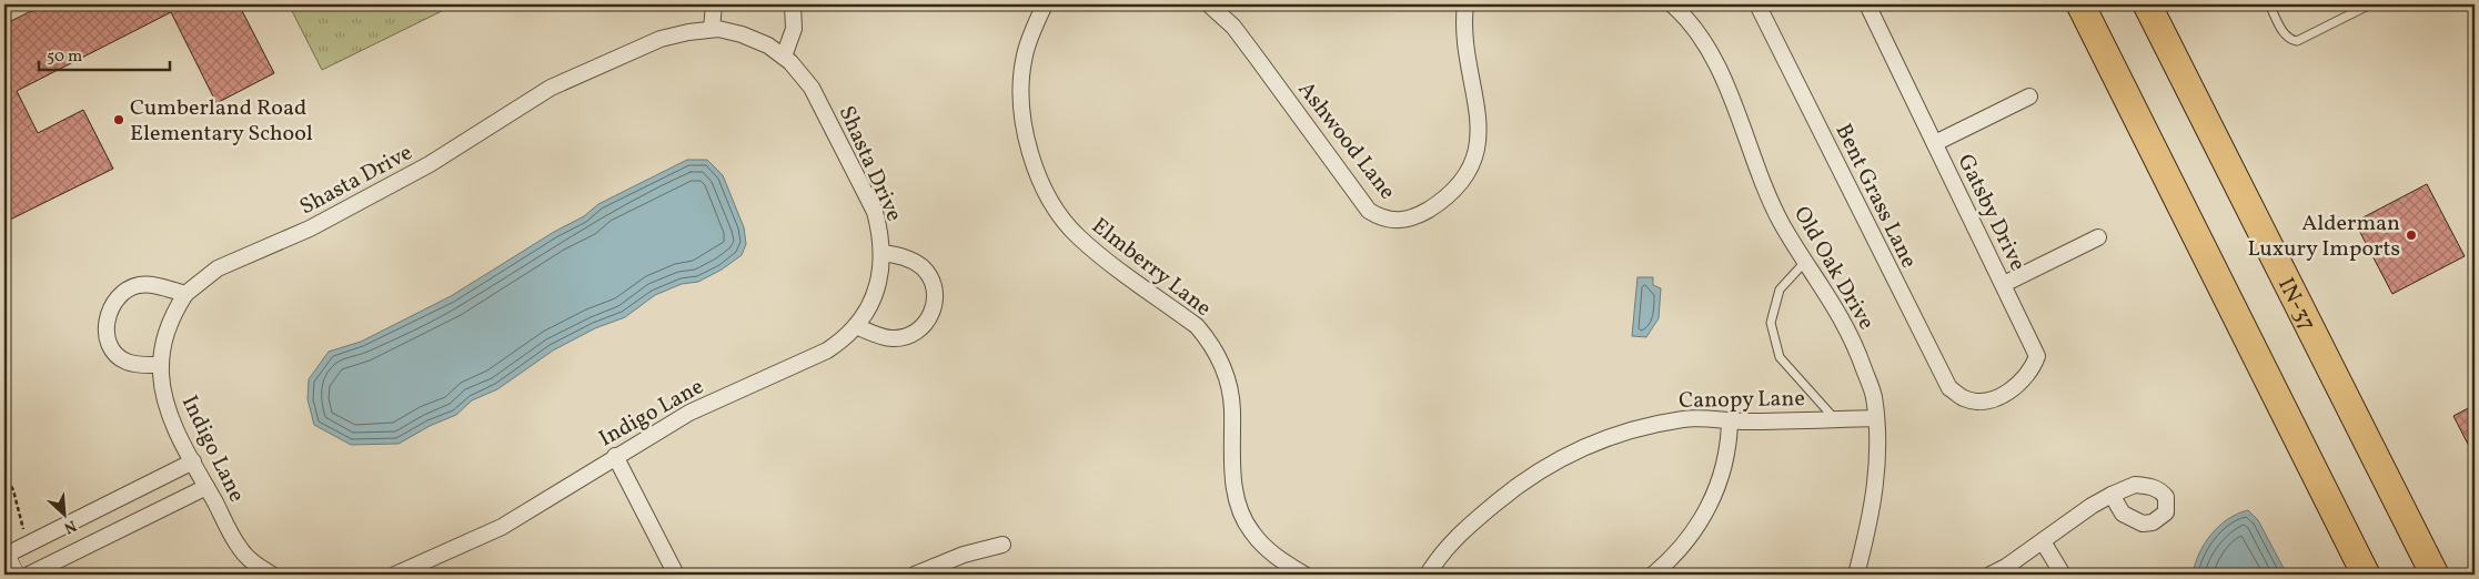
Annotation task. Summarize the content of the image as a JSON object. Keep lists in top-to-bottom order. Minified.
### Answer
{"streets":{"highway":["IN-37"],"street":["Ashwood Lane","Shasta Drive","Bent Grass Lane","Gatsby Drive","Elmberry Lane","Old Oak Drive","Canopy Lane","Indigo Lane"]},"crossings":[["Shasta Drive","Indigo Lane"],["Bent Grass Lane","Gatsby Drive"],["Old Oak Drive","Canopy Lane"]],"places":["Cumberland Road Elementary School","Alderman Luxury Imports"],"scale_bar":"50 m","north":"bottom right"}
